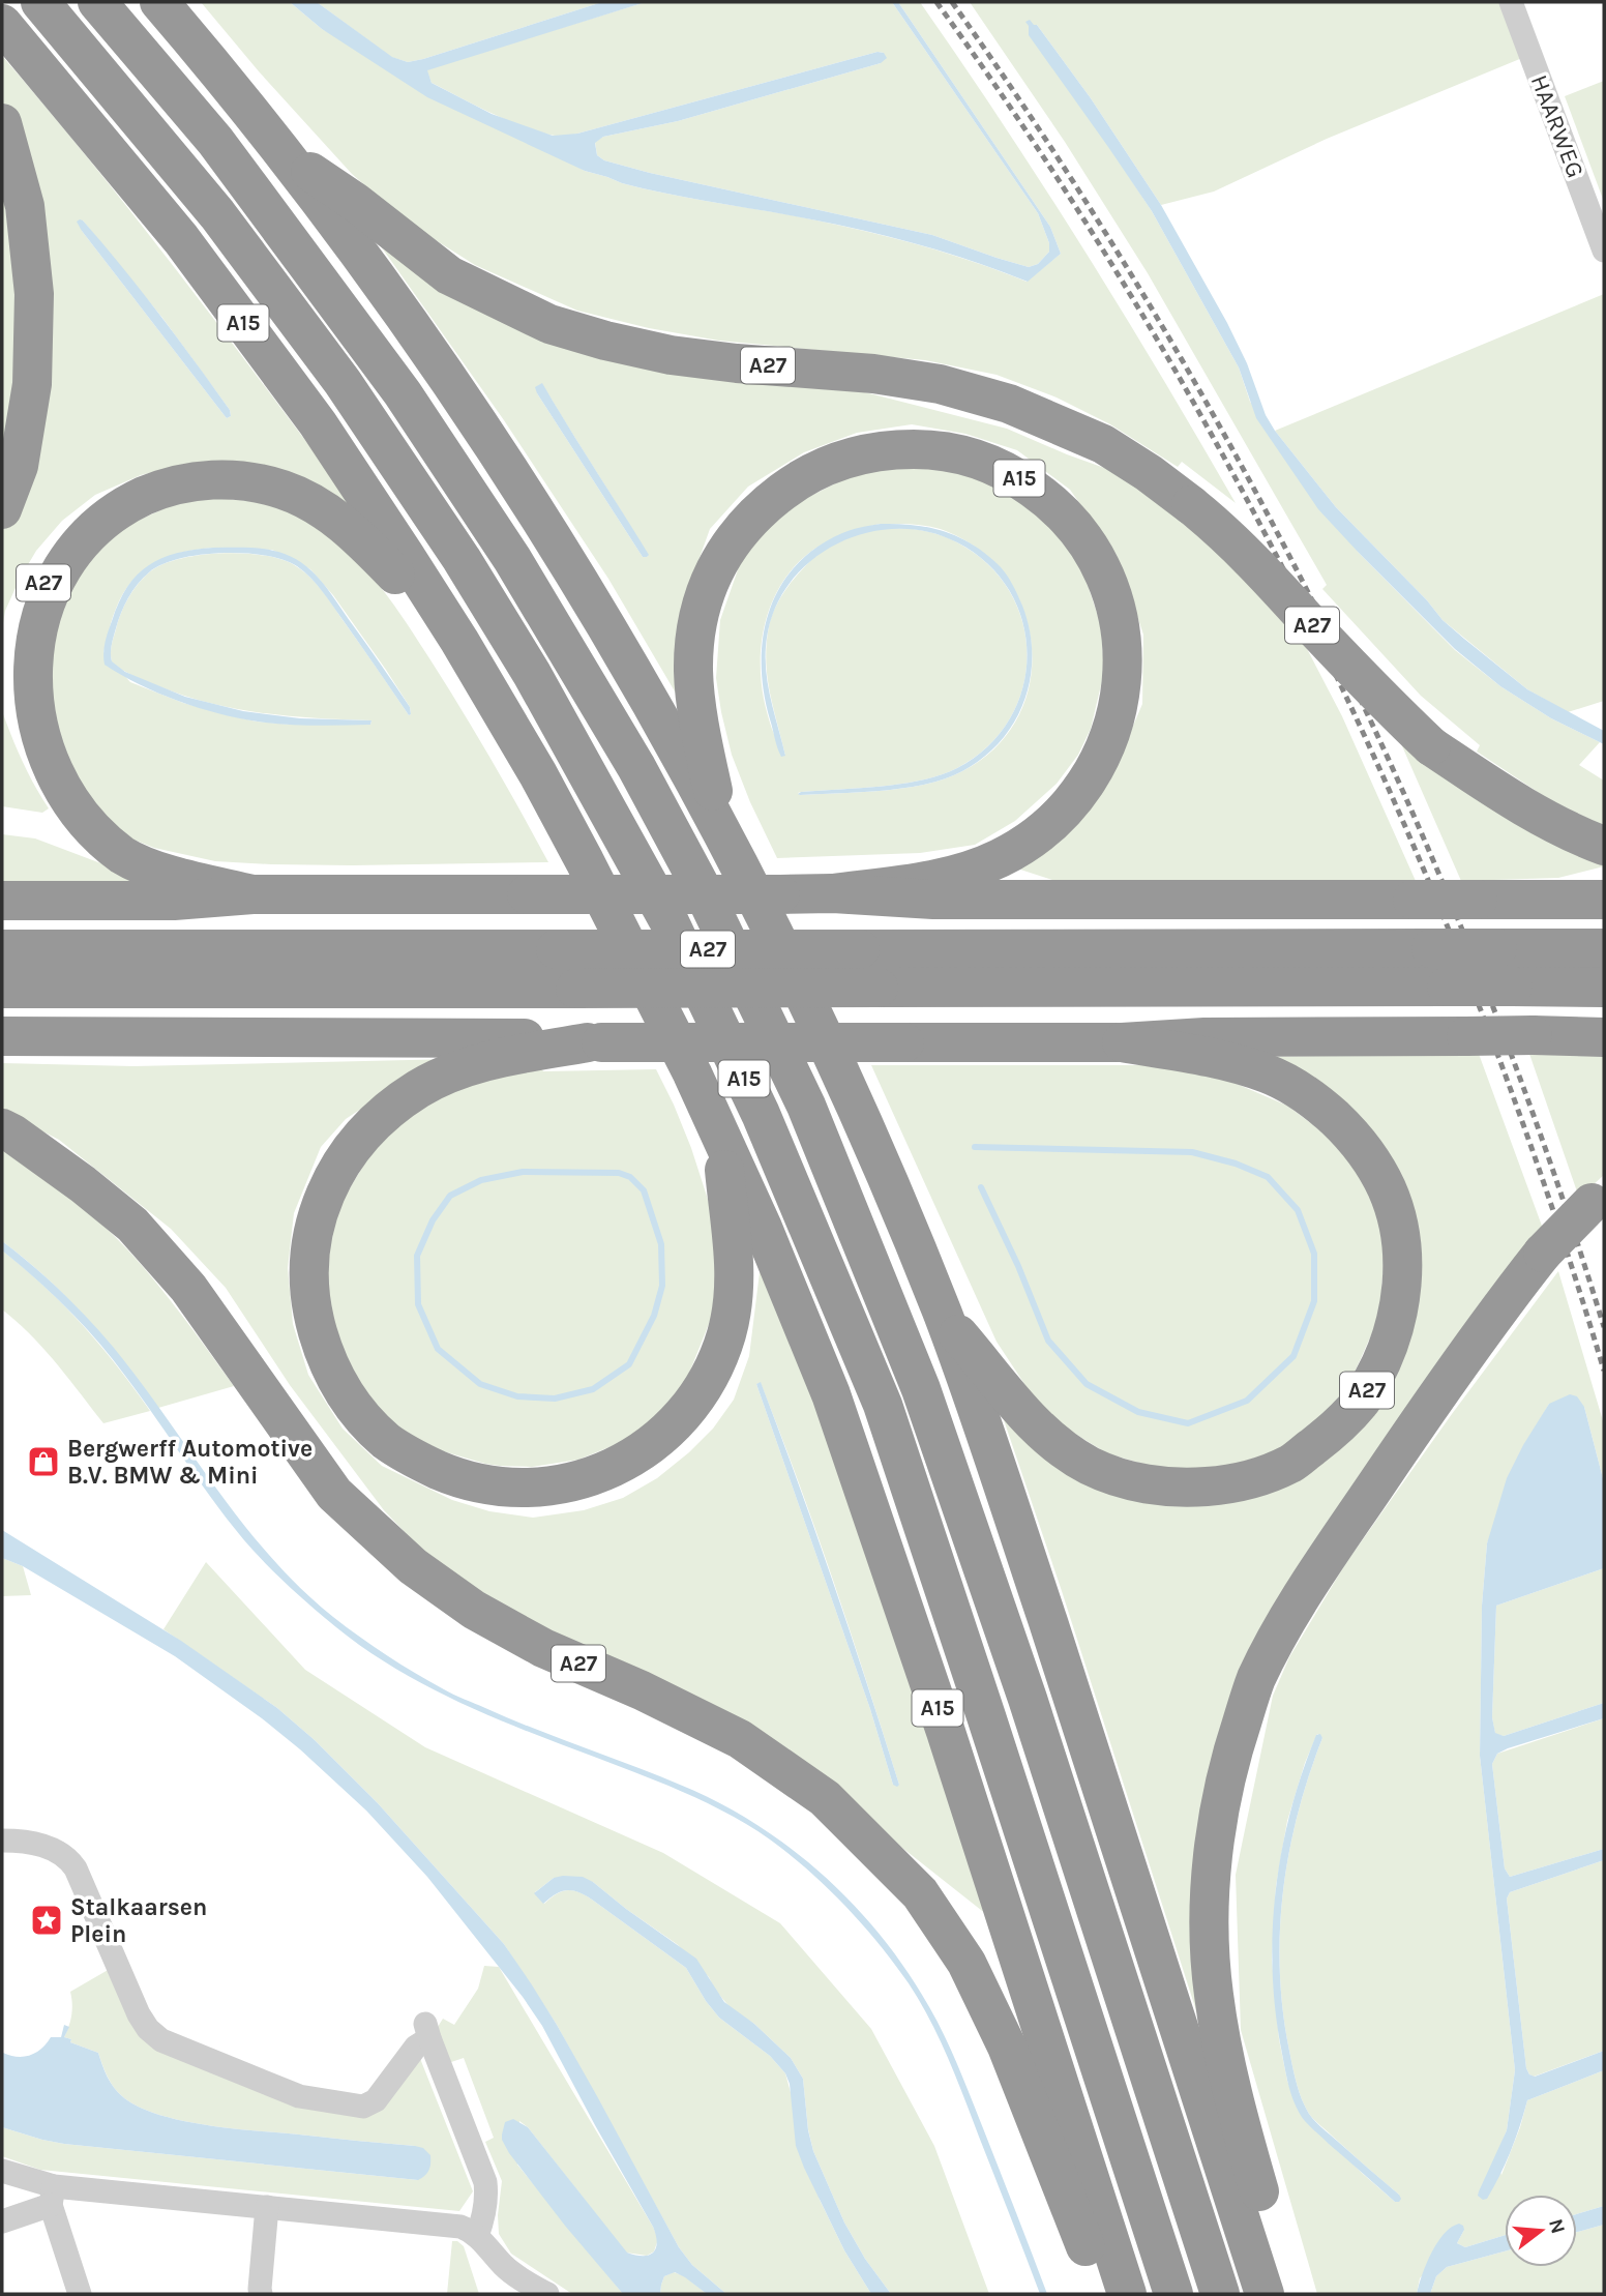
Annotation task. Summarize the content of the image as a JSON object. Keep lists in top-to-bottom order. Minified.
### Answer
{"streets":{"highway":["A15","A27"],"street":["HAARWEG"]},"crossings":[["A15","A27"]],"places":{"shop":["Bergwerff Automotive B.V. BMW & Mini"],"place":["Stalkaarsen Plein"]},"north":"right"}
